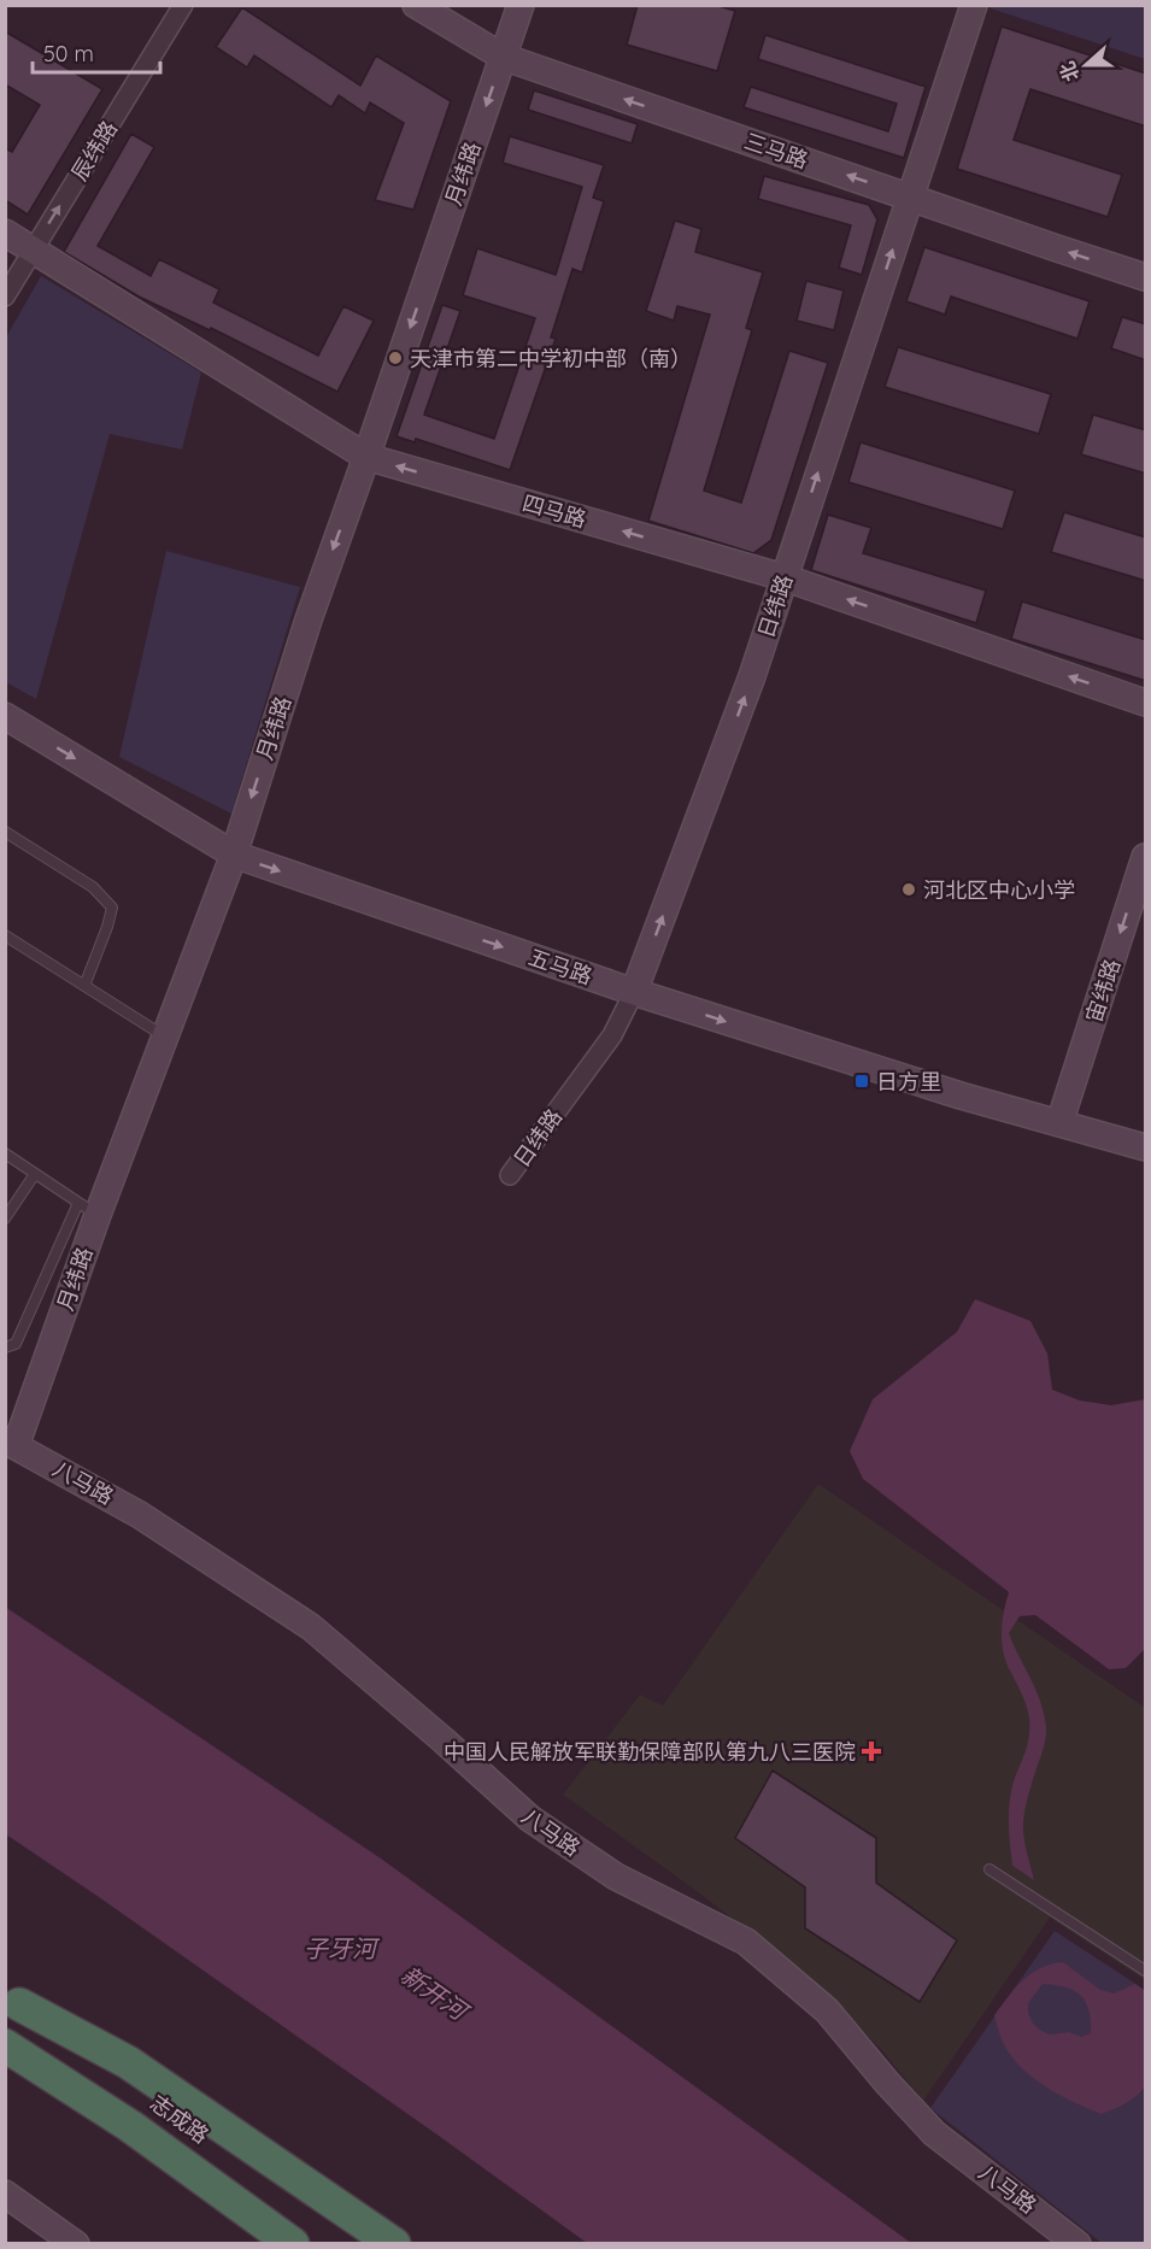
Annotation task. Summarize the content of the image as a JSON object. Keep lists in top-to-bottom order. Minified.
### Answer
{"streets":{"highway":["志成路"],"street":["辰纬路","三马路","月纬路","四马路","日纬路","五马路","宙纬路","八马路"]},"crossings":[["辰纬路","四马路"],["三马路","月纬路"],["三马路","日纬路"],["月纬路","四马路"],["月纬路","五马路"],["月纬路","八马路"],["四马路","日纬路"],["日纬路","五马路"],["五马路","宙纬路"]],"one_way":["辰纬路","三马路","月纬路","四马路","日纬路","五马路","宙纬路"],"water":["子牙河","新开河"],"places":{"other":["天津市第二中学初中部（南）","河北区中心小学"],"transit":["日方里"],"health":["中国人民解放军联勤保障部队第九八三医院"]},"scale_bar":"50 m","north":"left"}
